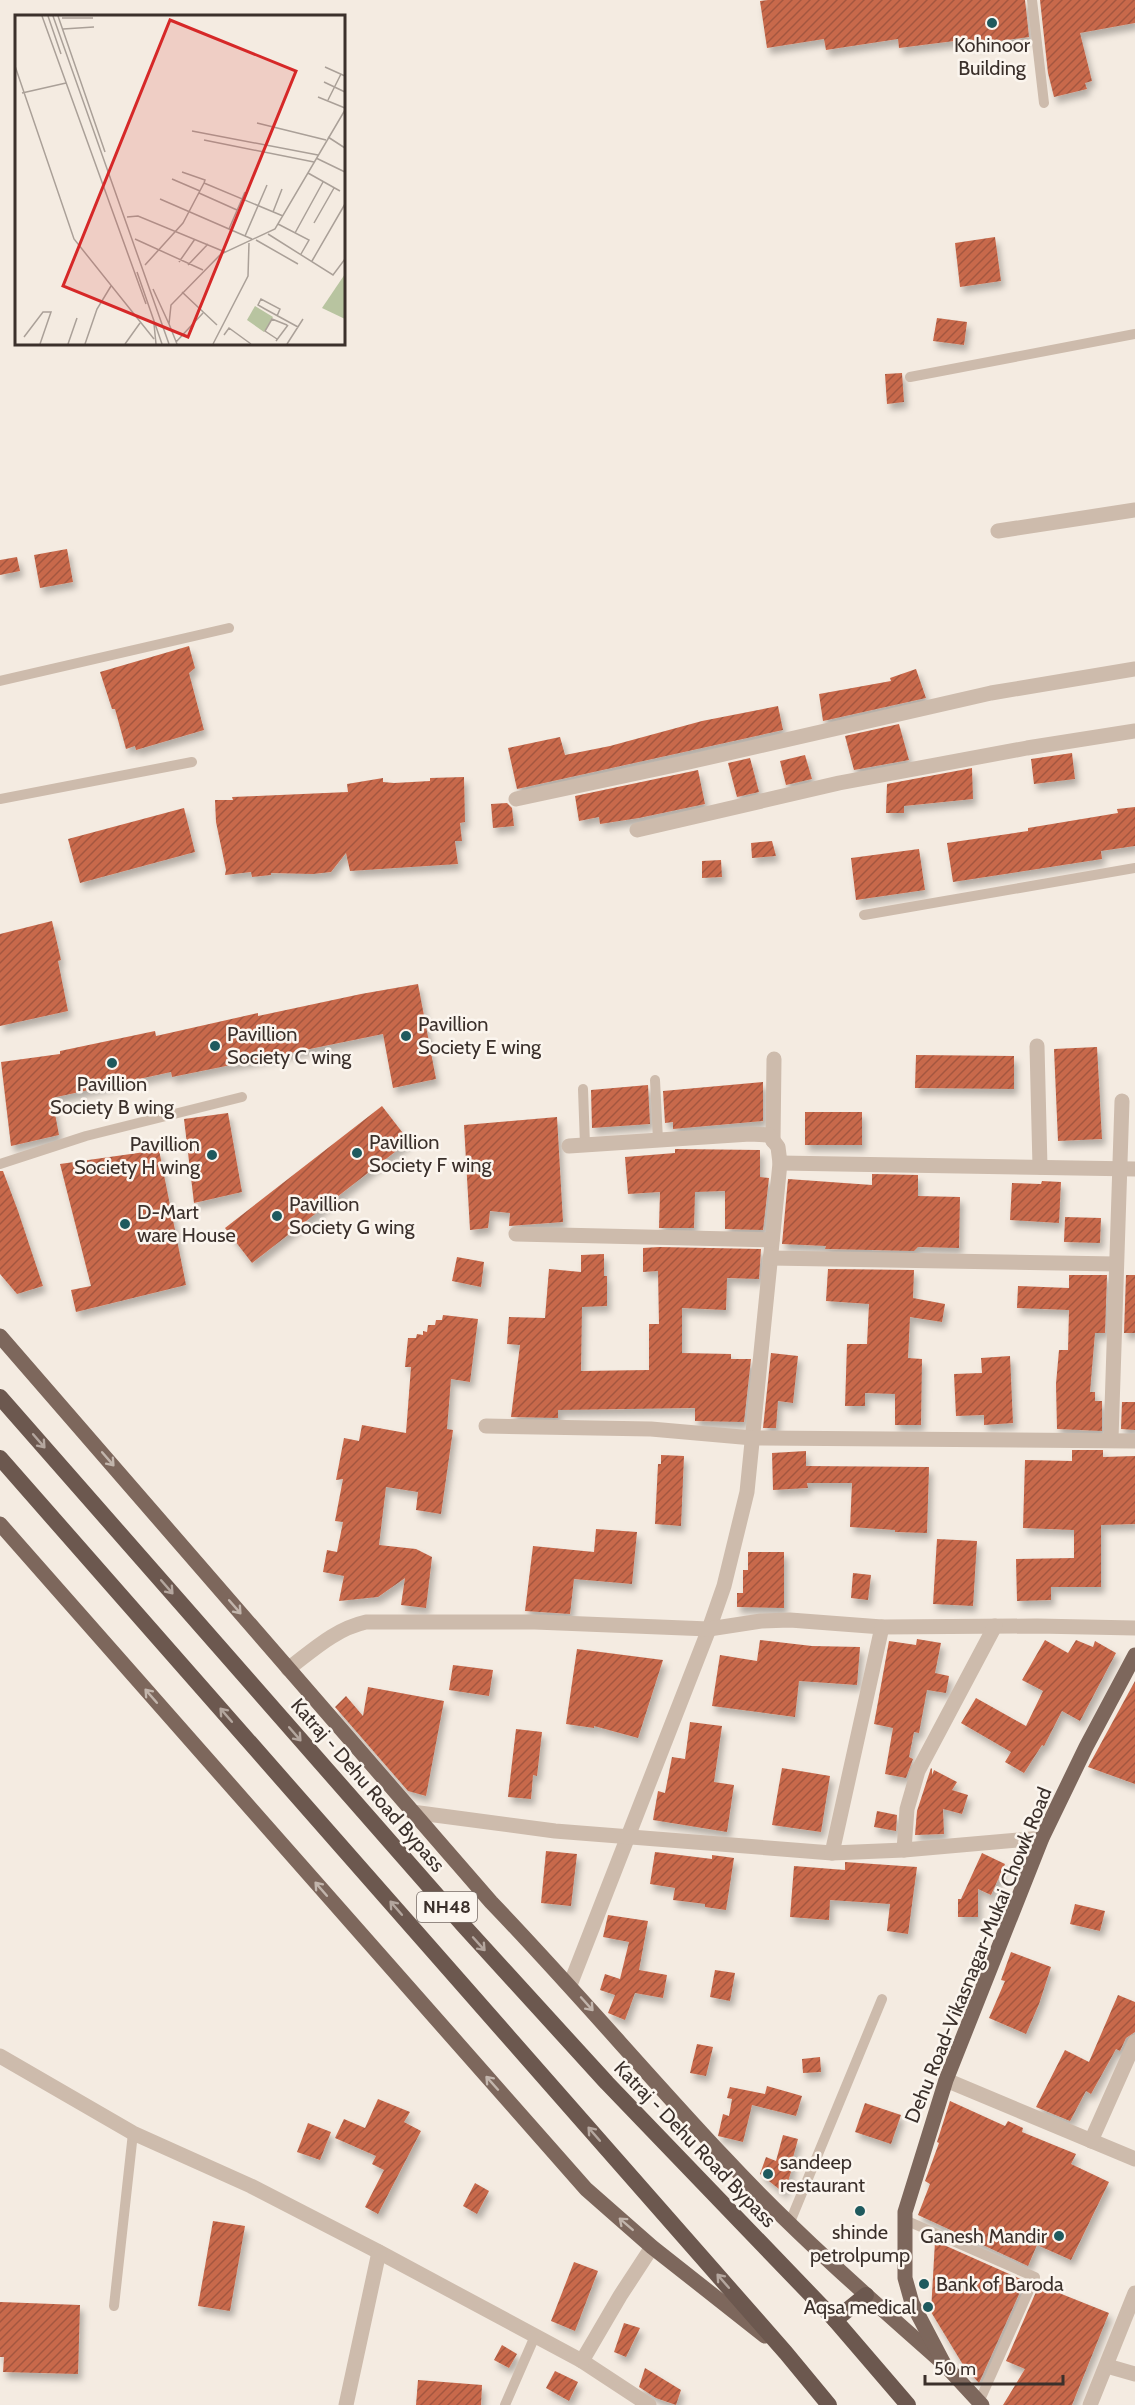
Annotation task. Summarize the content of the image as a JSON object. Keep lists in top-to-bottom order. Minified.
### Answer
{"streets":{"highway":["Katraj - Dehu Road Bypass","NH48"],"main road":["Dehu Road-Vikasnagar-Mukai Chowk Road"]},"places":["Kohinoor Building","Pavillion Society E wing","Pavillion Society C wing","Pavillion Society B wing","Pavillion Society F wing","Pavillion Society H wing","Pavillion Society G wing","D-Mart ware House","sandeep restaurant","shinde petrolpump","Ganesh Mandir","Bank of Baroda","Aqsa medical"],"scale_bar":"50 m"}
